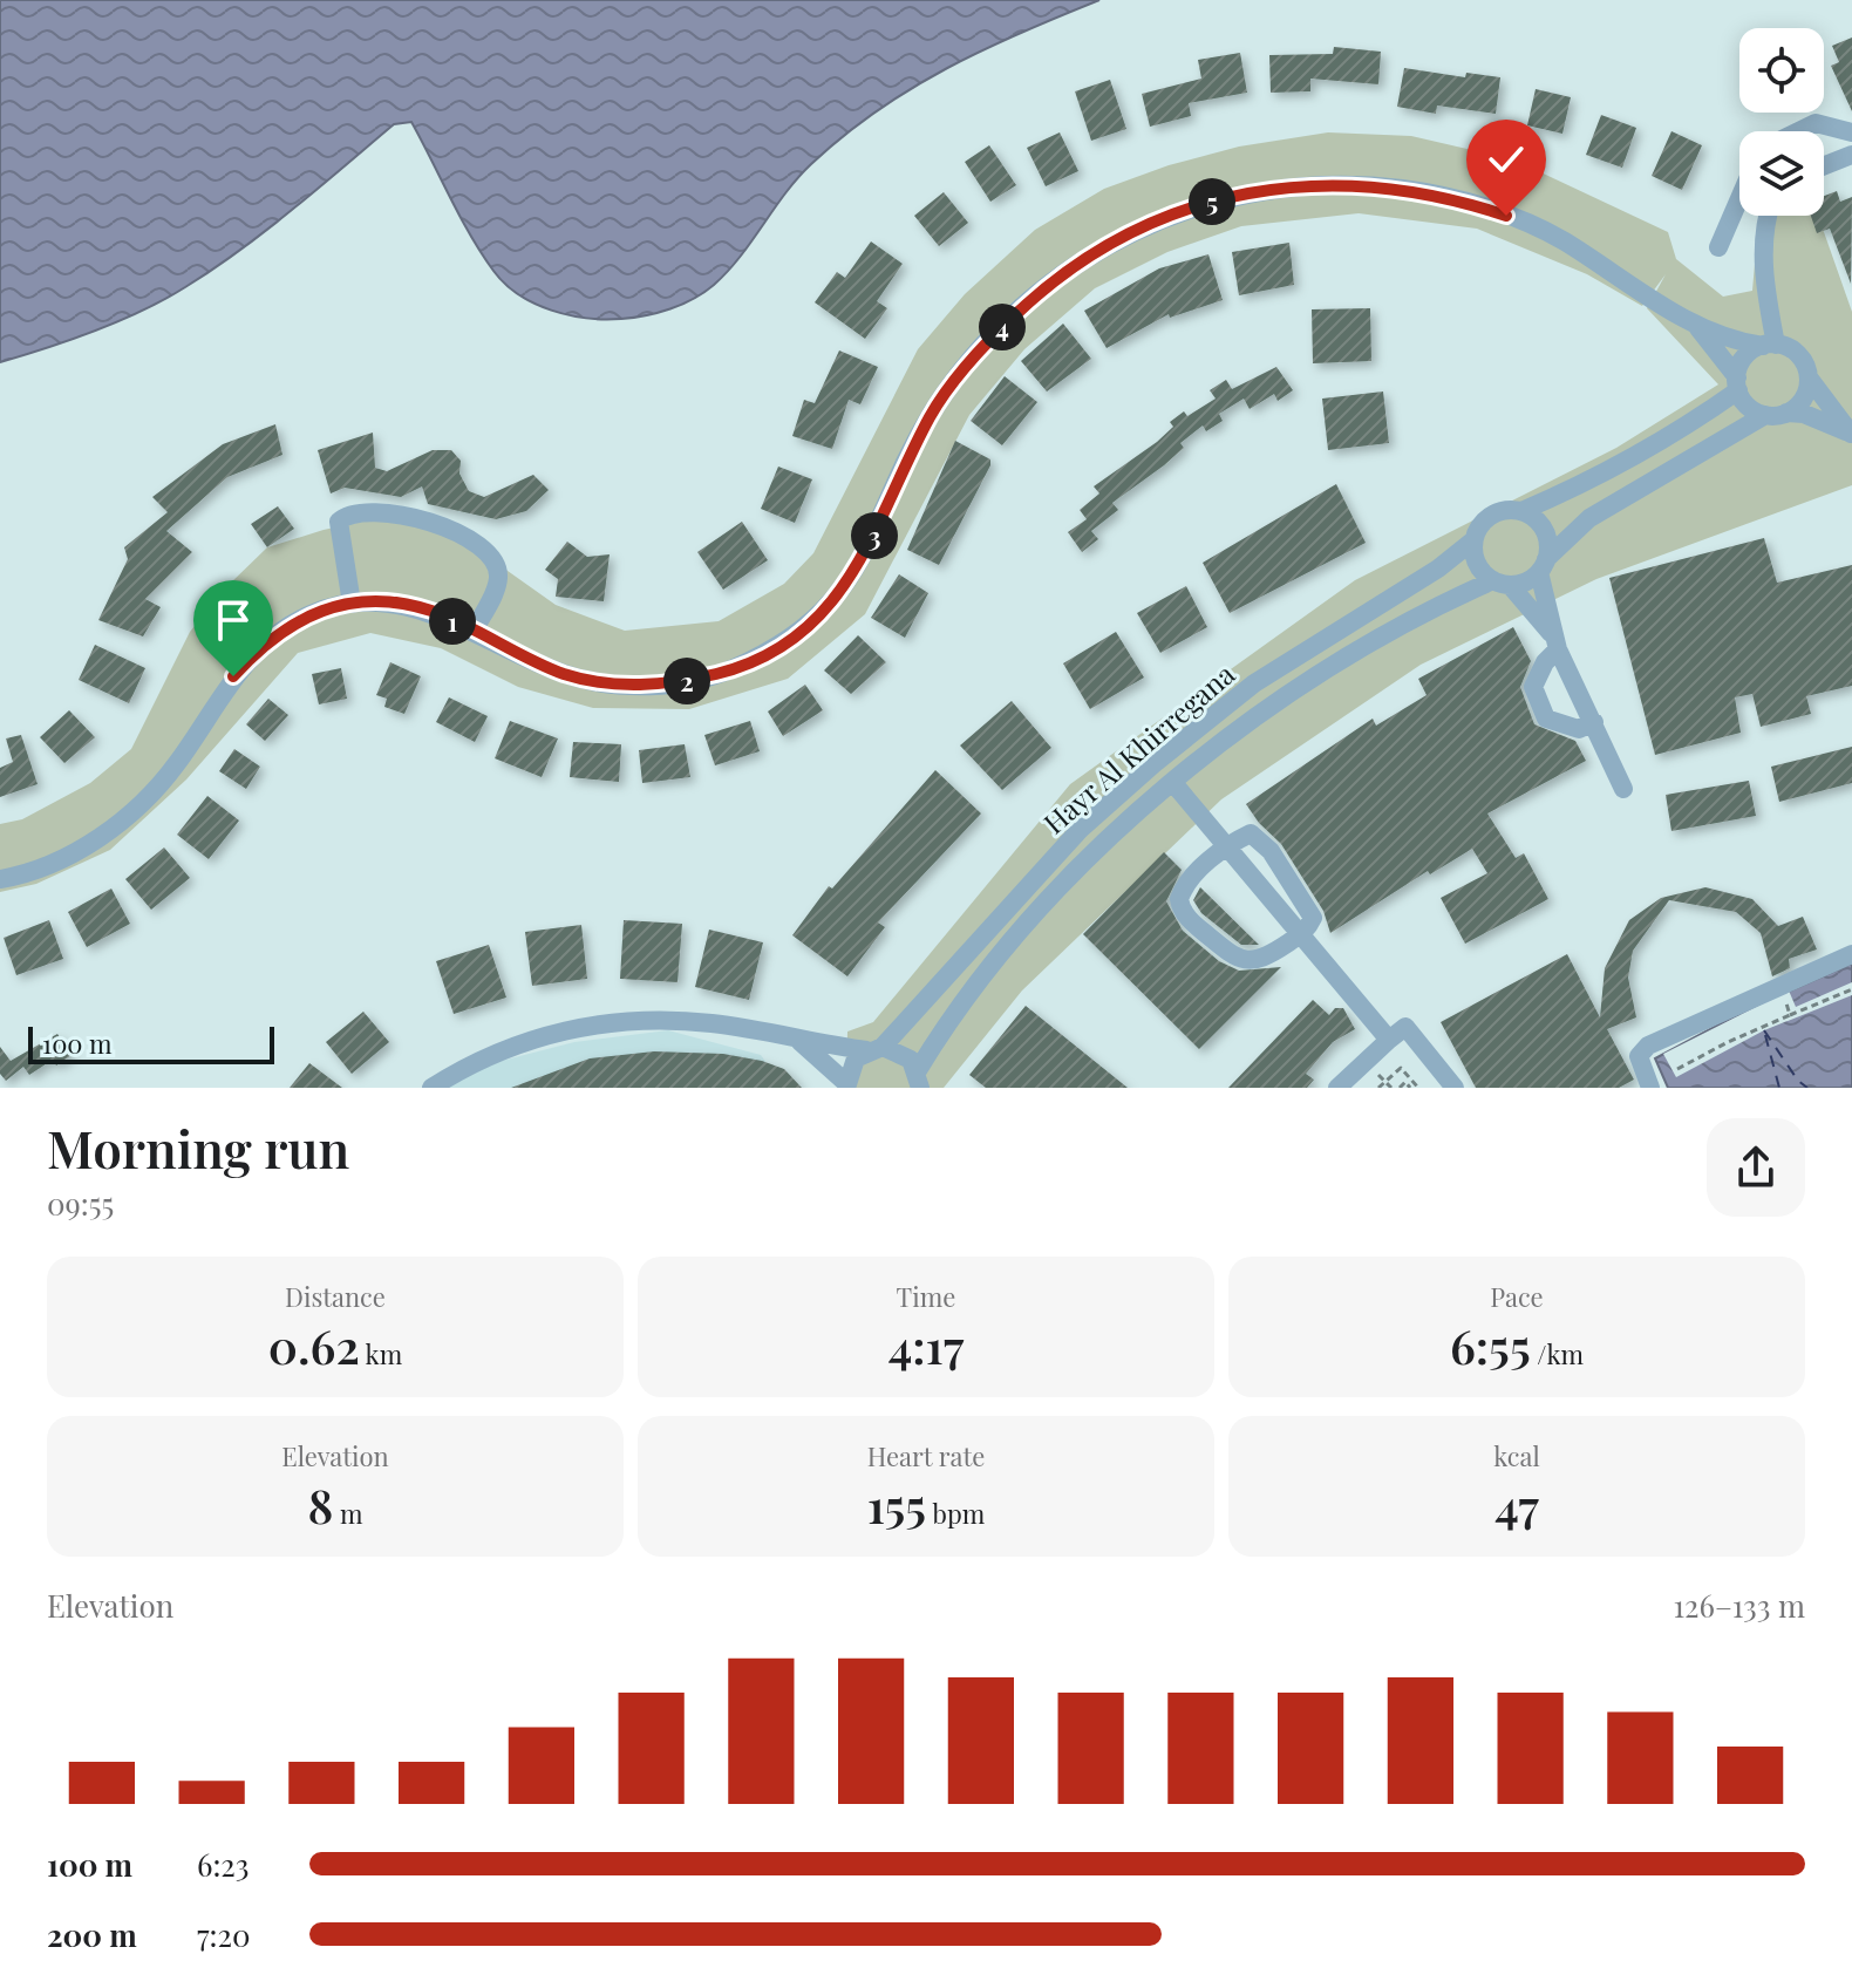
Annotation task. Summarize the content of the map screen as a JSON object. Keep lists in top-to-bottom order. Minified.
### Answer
{"streets":{"street":["Hayr Al Khirregana"]},"scale_bar":"100 m","page":{"pins":["5","4","3","1","2"],"scale":"100 m","heading":["Morning run","09:55"],"stats":[["Distance","0.62 km"],["Time","4:17"],["Pace","6:55 /km"],["Elevation","8 m"],["Heart rate","155 bpm"],["kcal","47"]],"chart":["Elevation","126–133 m"],"list":[{"name":"100 m","note":"6:23"},{"name":"200 m","note":"7:20"}]}}
